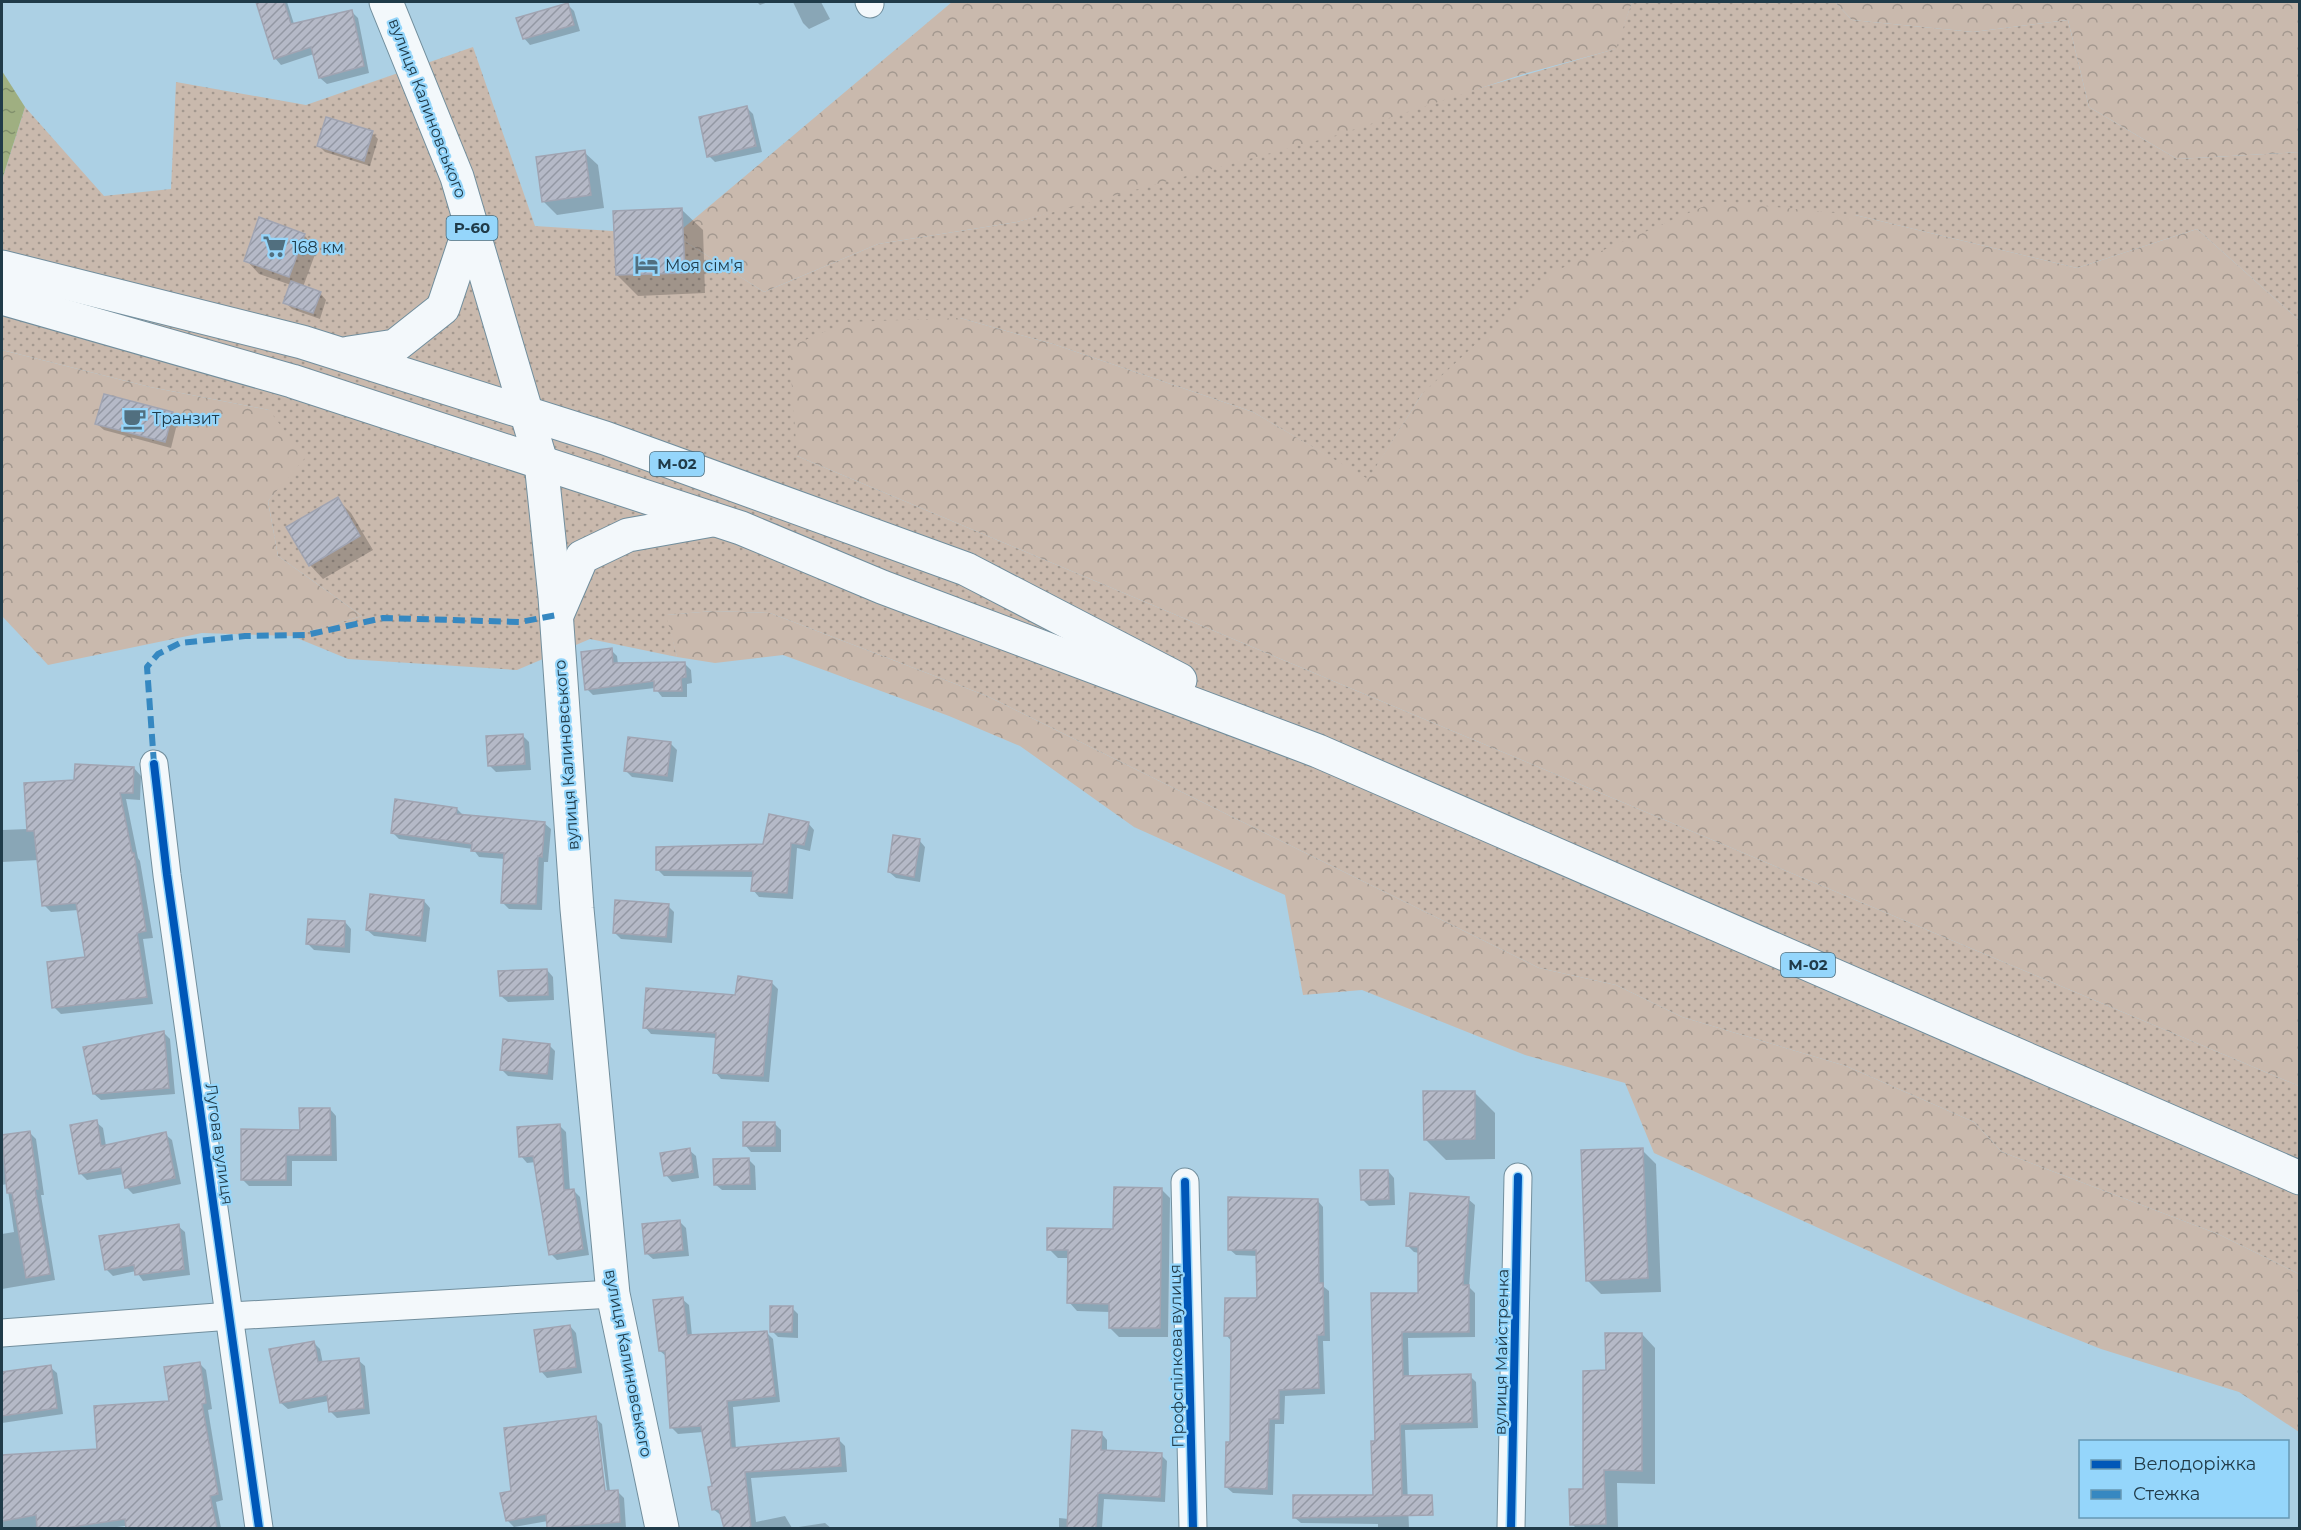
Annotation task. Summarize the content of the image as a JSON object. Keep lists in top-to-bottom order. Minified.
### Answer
{"streets":{"main road":["вулиця Калиновського","Р-60","М-02"],"street":["Лугова вулиця","вулиця Майстренка","Профспілкова вулиця"]},"crossings":[["вулиця Калиновського","М-02"]],"places":{"supermarket":["168 км"],"hotel":["Моя сім'я"],"cafe":["Транзит"]},"legend":["Велодоріжка","Стежка"]}
